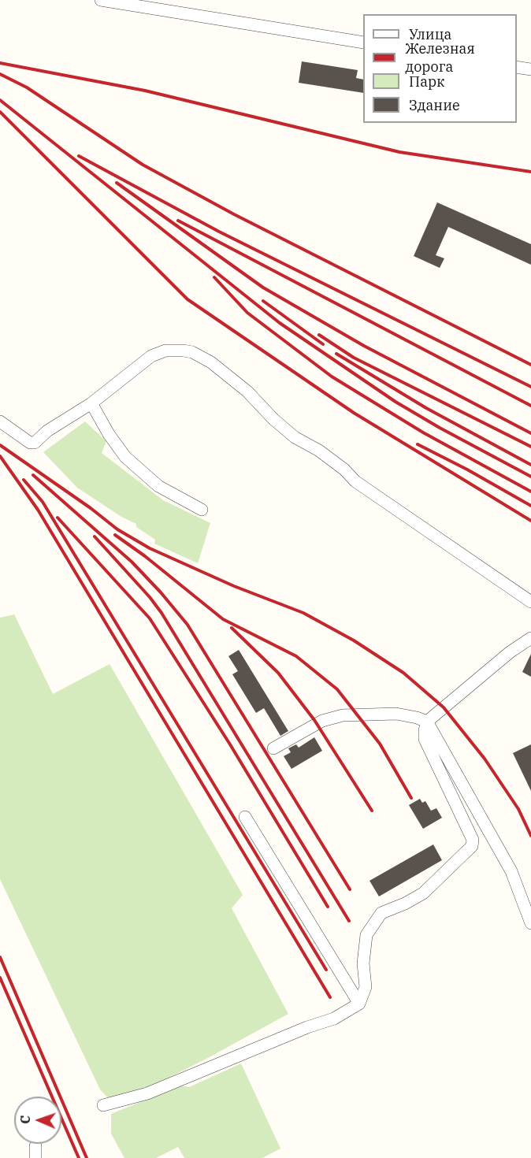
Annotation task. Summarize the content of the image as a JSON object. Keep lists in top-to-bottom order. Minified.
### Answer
{"legend":["Улица","Железная дорога","Парк","Здание"],"north":"left"}
